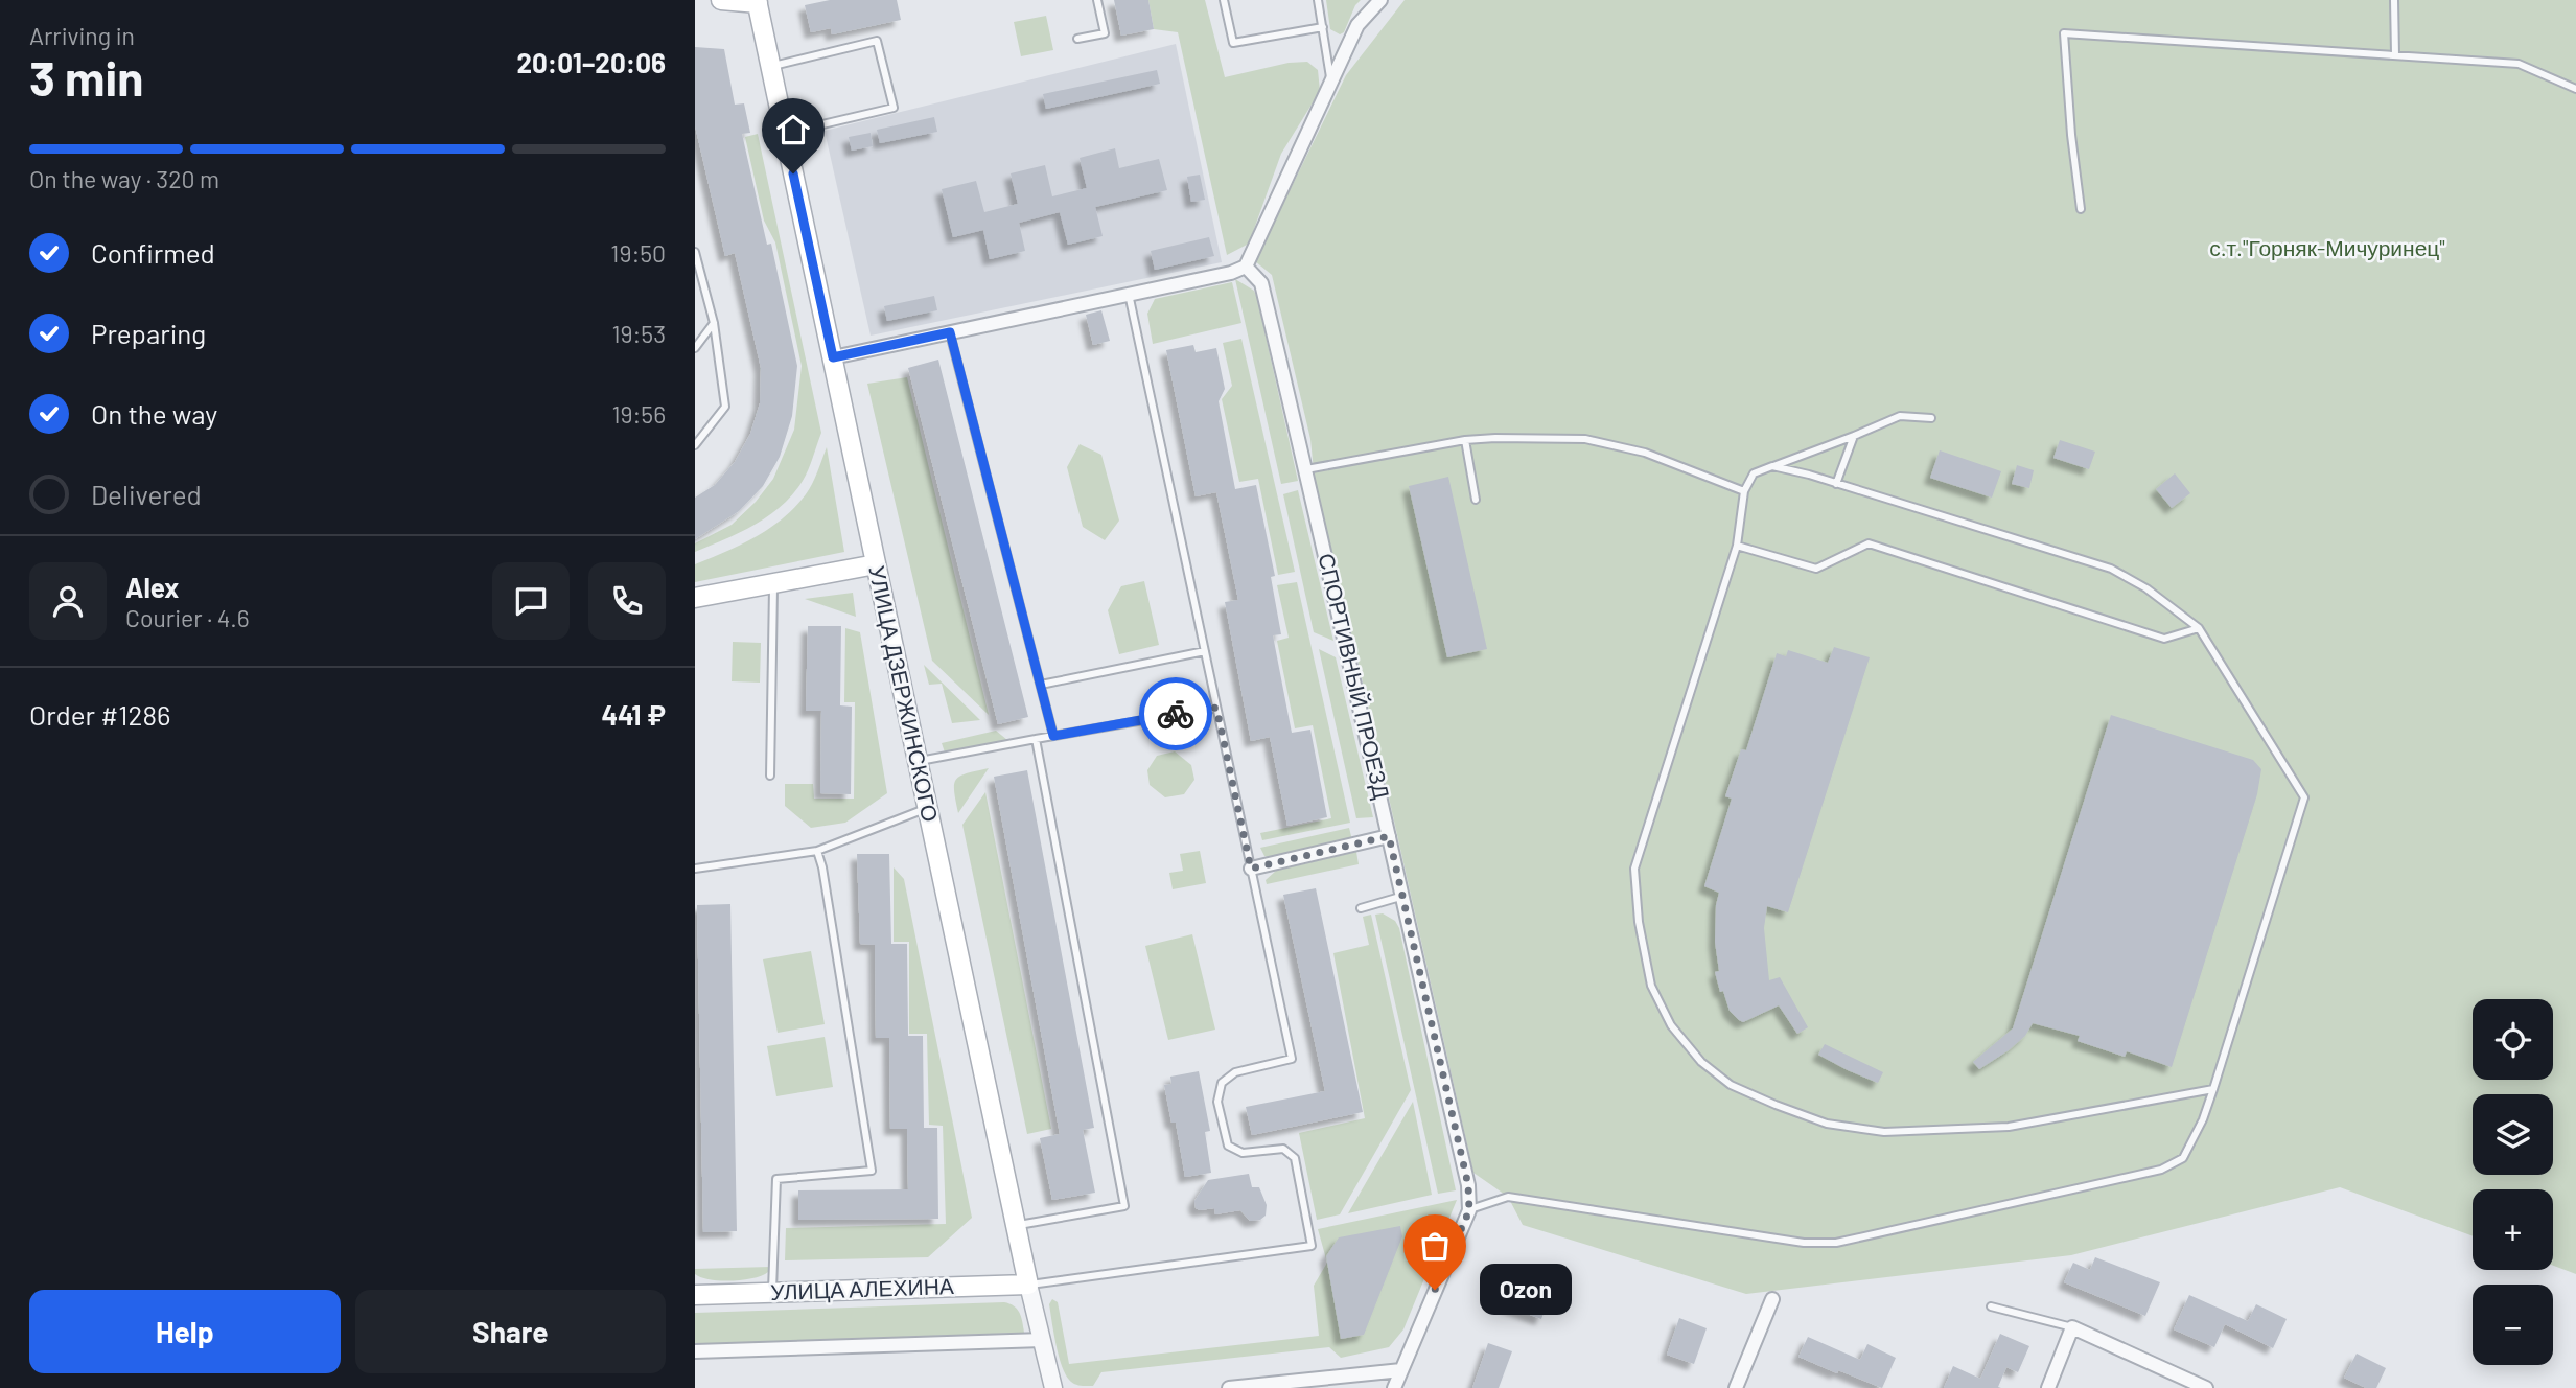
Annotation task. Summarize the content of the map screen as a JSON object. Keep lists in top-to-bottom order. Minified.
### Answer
{"streets":{"main road":["УЛИЦА ДЗЕРЖИНСКОГО","УЛИЦА АЛЕХИНА"],"street":["СПОРТИВНЫЙ ПРОЕЗД"]},"crossings":[["УЛИЦА ДЗЕРЖИНСКОГО","УЛИЦА АЛЕХИНА"]],"parks":["с.т.\"Горняк-Мичуринец\""],"places":["Ozon"],"page":{"heading":["3 min","Arriving in","20:01–20:06"],"panel":["Alex","Courier · 4.6","Order #1286","441 ₽"],"bar":"On the way · 320 m","list":[["Confirmed","19:50"],["Preparing","19:53"],["On the way","19:56"],"Delivered"],"map_buttons":["+","−"],"bubble":"Ozon","buttons":["Help","Share"]}}
